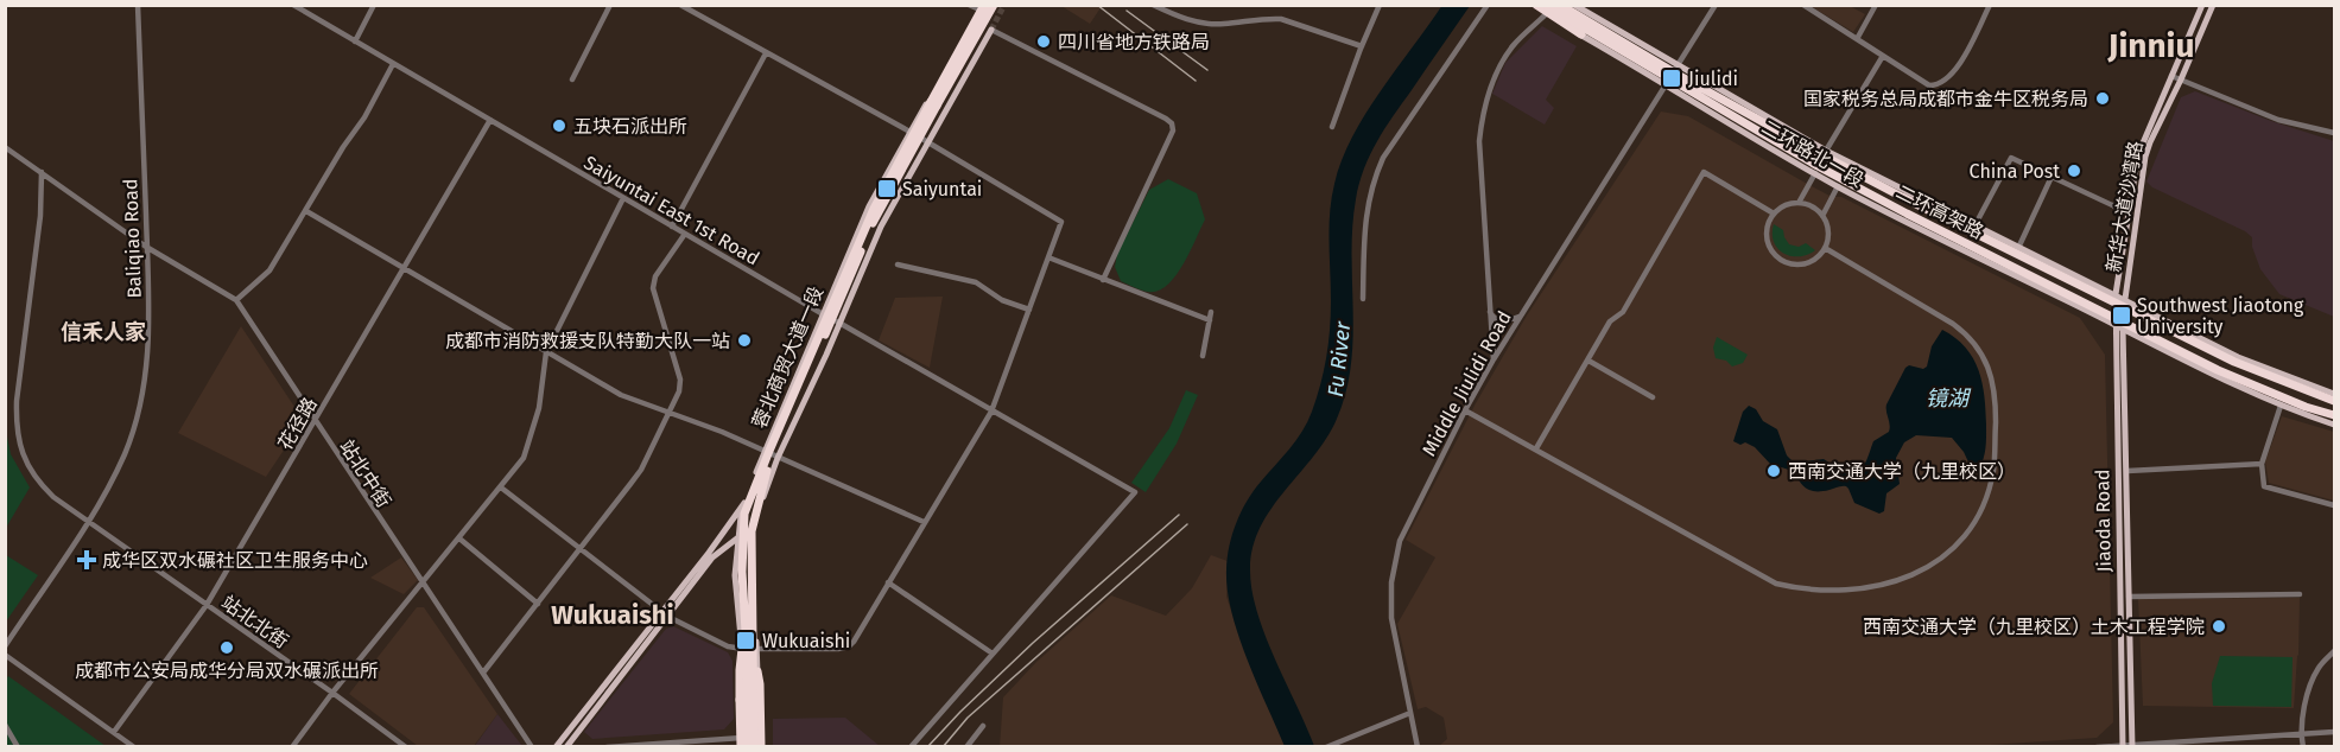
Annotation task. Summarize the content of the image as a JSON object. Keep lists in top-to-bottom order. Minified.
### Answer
{"streets":{"highway":["二环高架路","蓉北商贸大道一段"],"main road":["二环路北一段","新华大道沙湾路","Jiaoda Road"],"street":["Saiyuntai East 1st Road","Baliqiao Road","Middle Jiulidi Road","花径路","站北中街","站北北街"]},"crossings":[["二环路北一段","新华大道沙湾路"],["二环路北一段","二环高架路"],["二环路北一段","Middle Jiulidi Road"],["二环路北一段","Jiaoda Road"],["新华大道沙湾路","Jiaoda Road"],["Saiyuntai East 1st Road","蓉北商贸大道一段"],["Saiyuntai East 1st Road","花径路"],["Baliqiao Road","站北中街"],["Baliqiao Road","站北北街"],["花径路","站北中街"],["花径路","站北北街"],["站北中街","站北北街"]],"districts":["Jinniu","信禾人家","Wukuaishi"],"water":["Fu River","镜湖"],"places":{"other":["四川省地方铁路局","国家税务总局成都市金牛区税务局","五块石派出所","China Post","成都市消防救援支队特勤大队一站","西南交通大学（九里校区）","西南交通大学（九里校区）土木工程学院","成都市公安局成华分局双水碾派出所"],"transit":["Jiulidi","Saiyuntai","Southwest Jiaotong University","Wukuaishi"],"health":["成华区双水碾社区卫生服务中心"]}}
